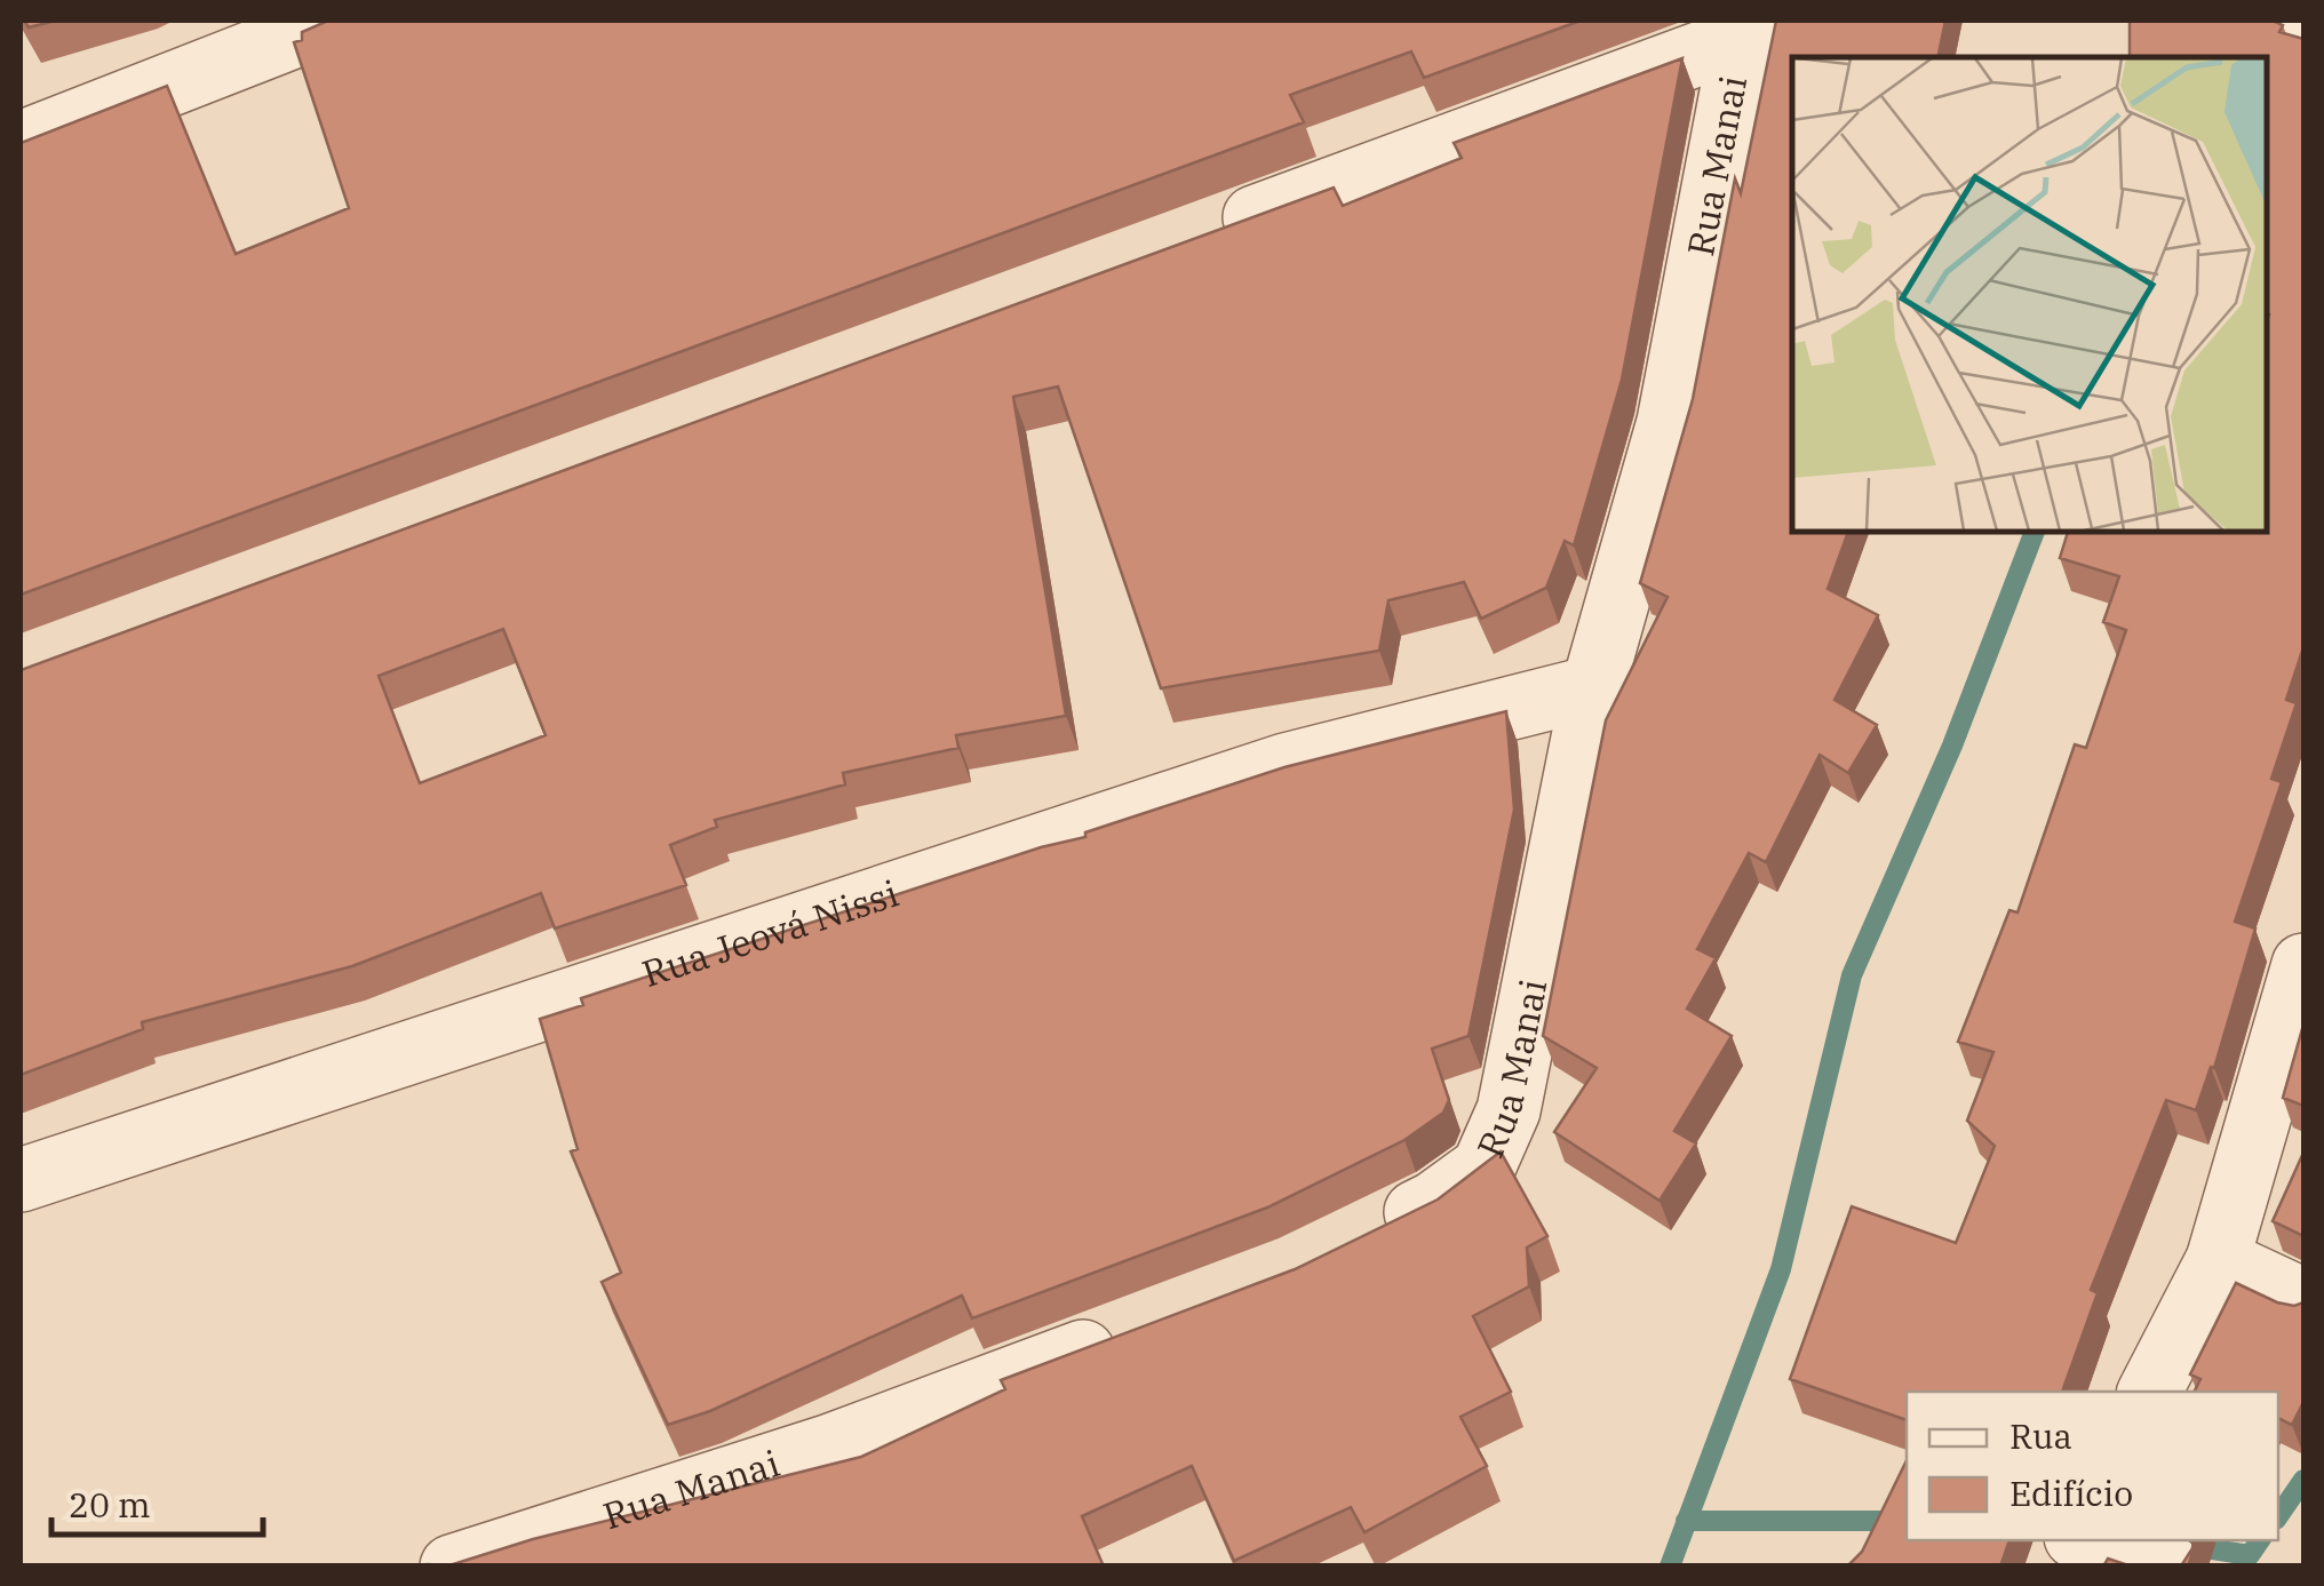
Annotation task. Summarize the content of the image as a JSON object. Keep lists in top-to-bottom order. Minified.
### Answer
{"streets":{"street":["Rua Manai","Rua Jeová Nissi"]},"crossings":[["Rua Manai","Rua Jeová Nissi"]],"legend":["Rua","Edifício"],"scale_bar":"20 m"}
